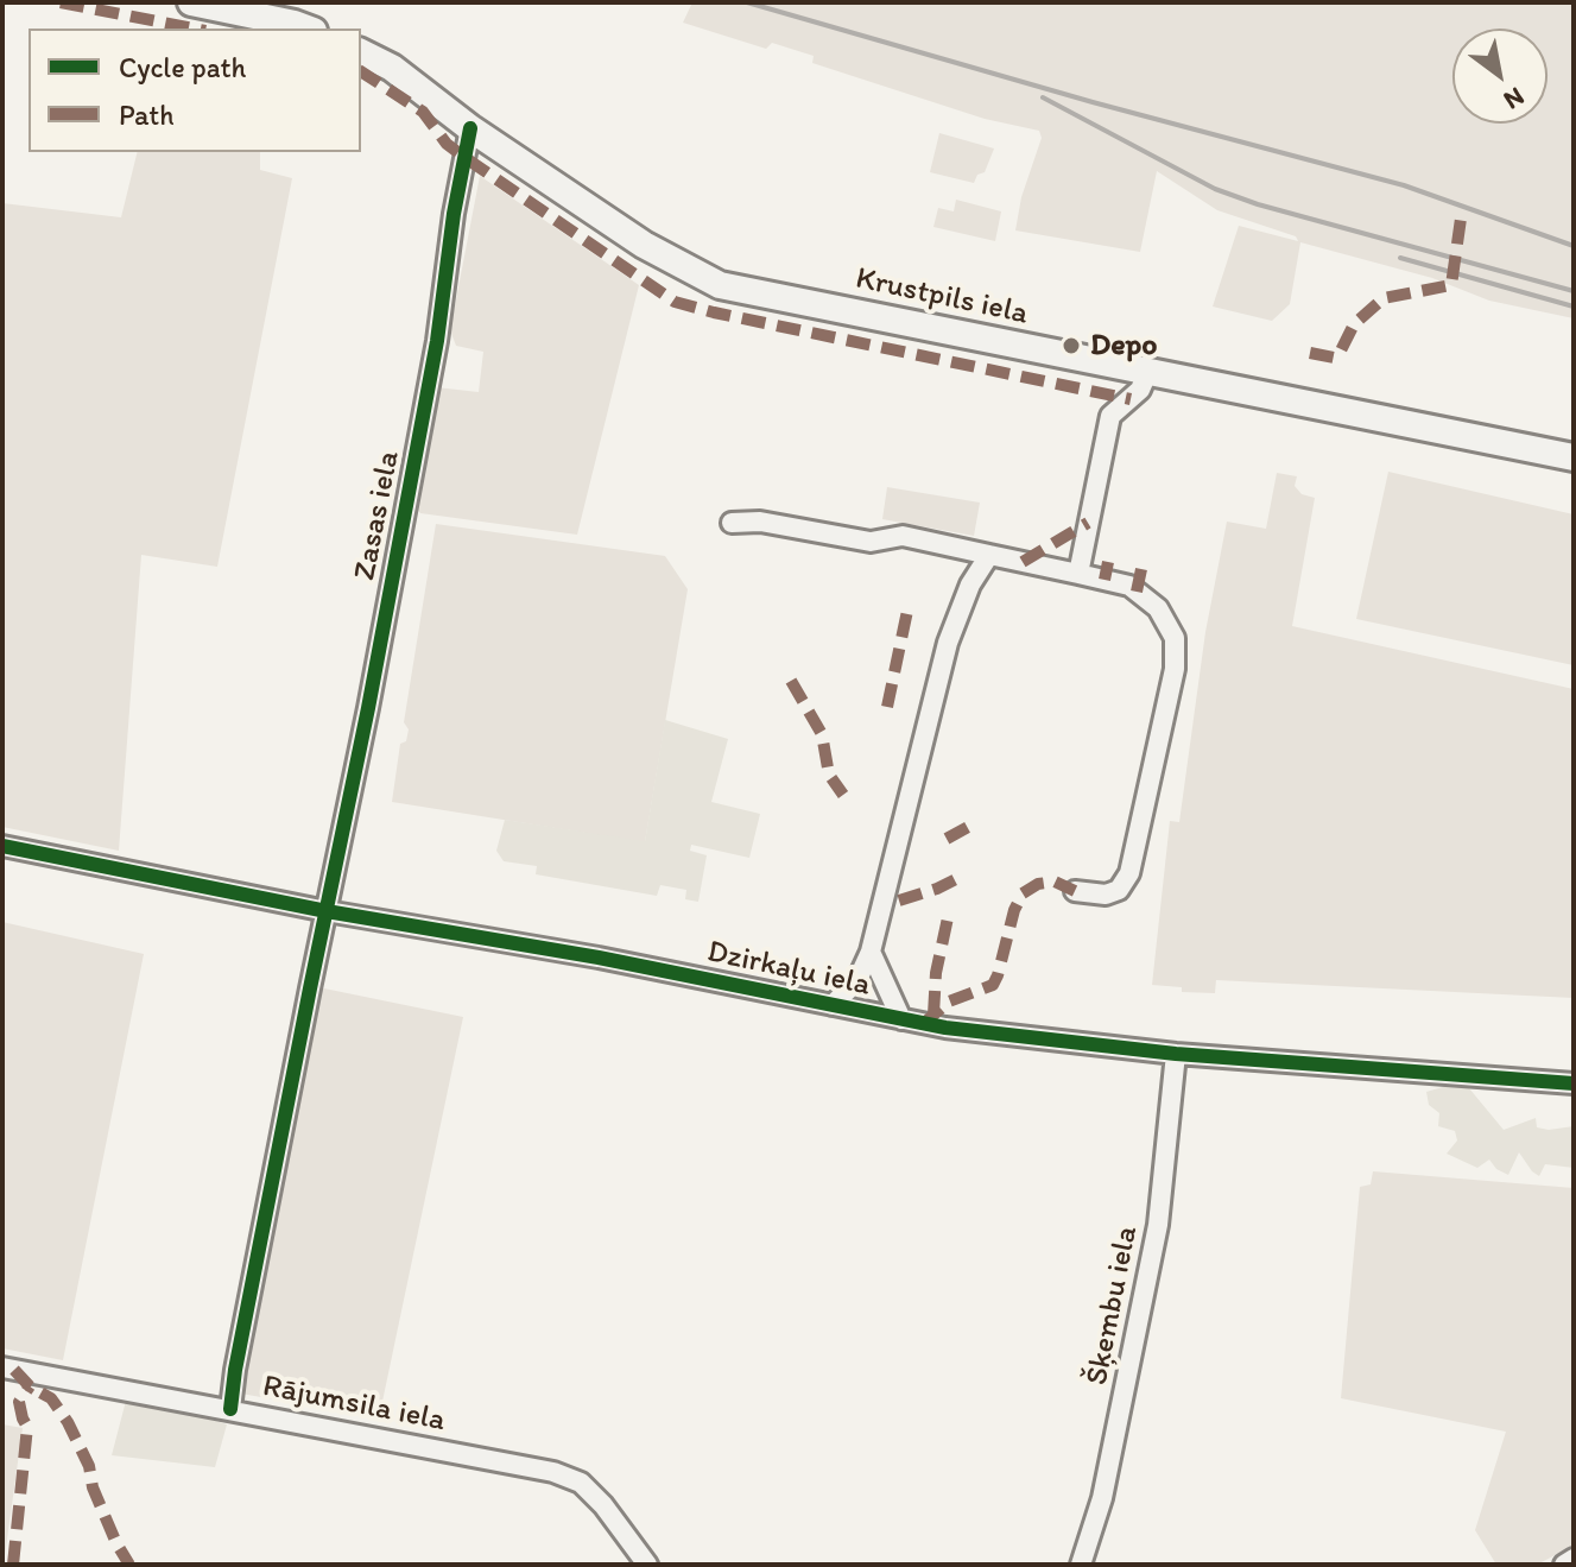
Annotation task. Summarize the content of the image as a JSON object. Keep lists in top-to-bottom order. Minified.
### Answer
{"streets":{"main road":["Krustpils iela"],"street":["Zasas iela","Dzirkaļu iela","Šķembu iela","Rājumsila iela"]},"crossings":[["Krustpils iela","Zasas iela"],["Zasas iela","Dzirkaļu iela"],["Zasas iela","Rājumsila iela"],["Dzirkaļu iela","Šķembu iela"]],"places":["Depo"],"legend":["Cycle path","Path"],"north":"bottom right"}
